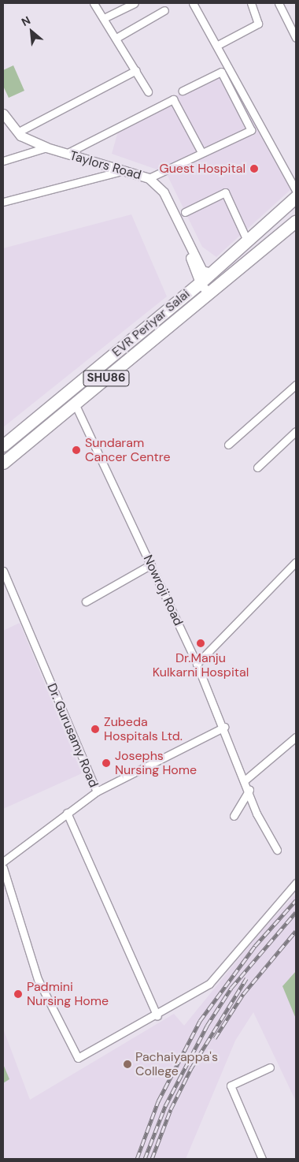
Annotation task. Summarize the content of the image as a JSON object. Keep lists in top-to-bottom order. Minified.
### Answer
{"streets":{"main road":["EVR Periyar Salai","SHU86"],"street":["Taylors Road","Nowroji Road","Dr. Gurusamy Road"]},"crossings":[["Taylors Road","EVR Periyar Salai"],["EVR Periyar Salai","Nowroji Road"]],"places":["Guest Hospital","Sundaram Cancer Centre","Dr.Manju Kulkarni Hospital","Zubeda Hospitals Ltd.","Josephs Nursing Home","Padmini Nursing Home","Pachaiyappa's College"],"north":"top left"}
